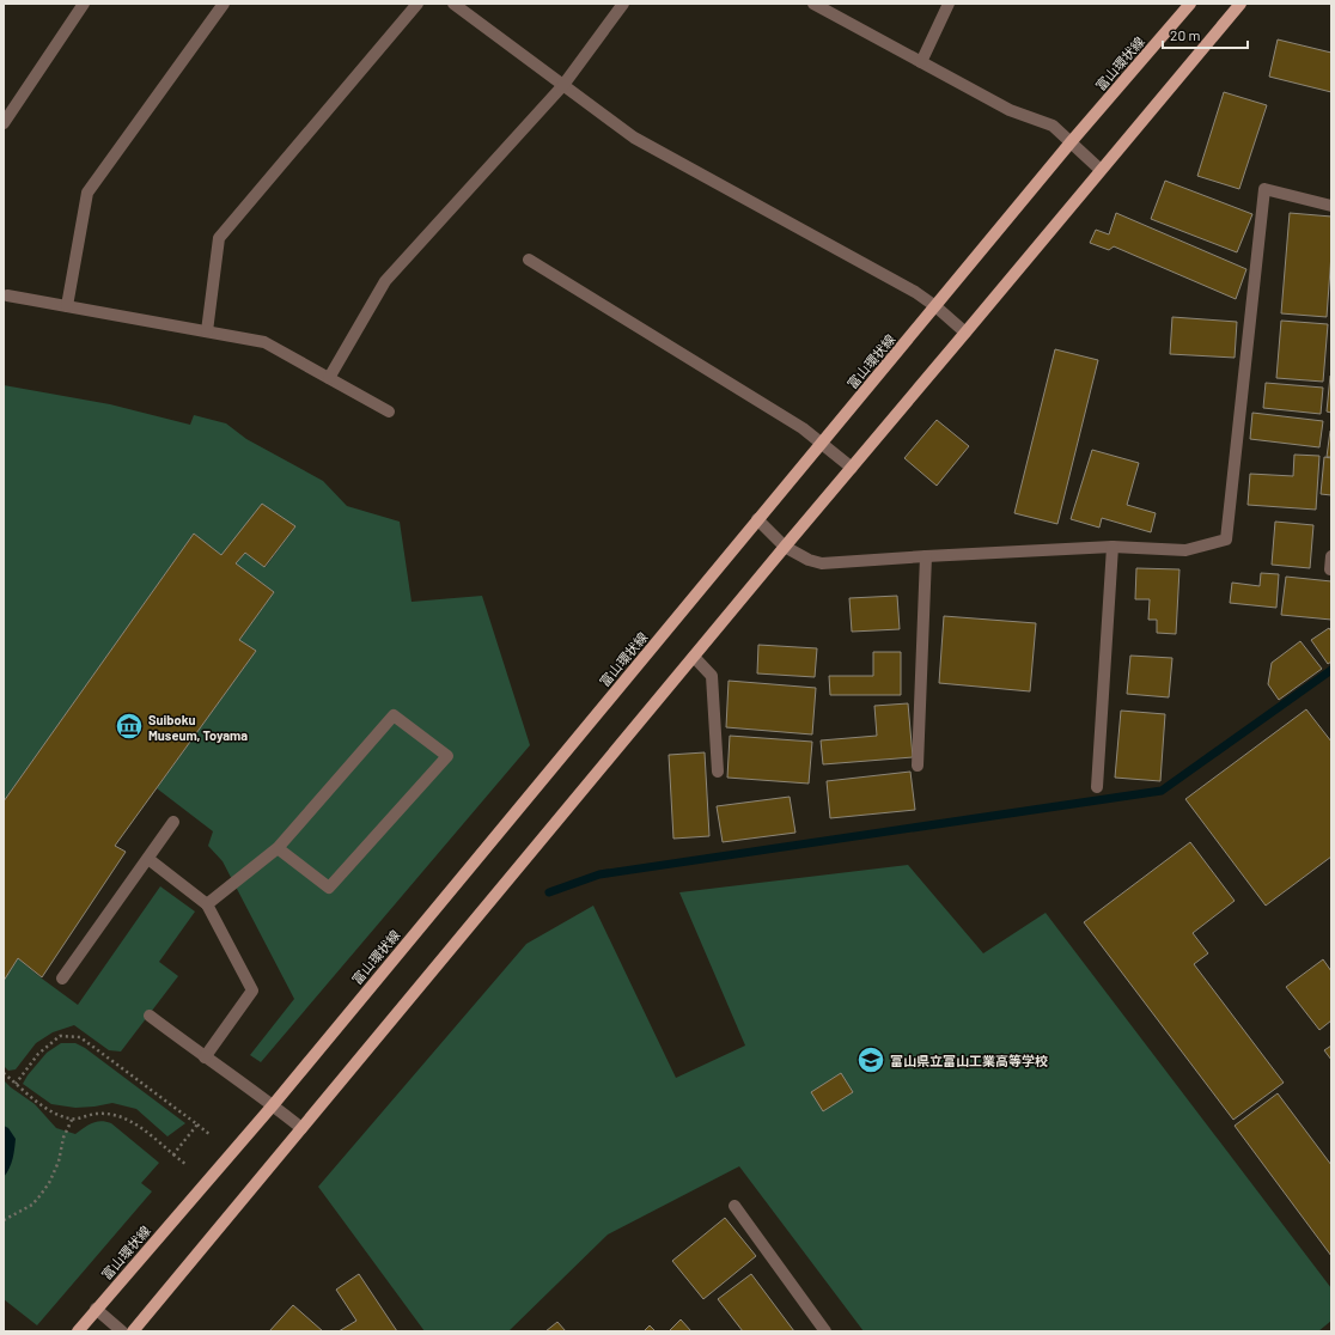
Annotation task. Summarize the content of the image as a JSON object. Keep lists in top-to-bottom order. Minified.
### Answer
{"streets":{"main road":["富山環状線"]},"places":{"museum":["Suiboku Museum, Toyama"],"school or university":["富山県立富山工業高等学校"]},"scale_bar":"20 m"}
